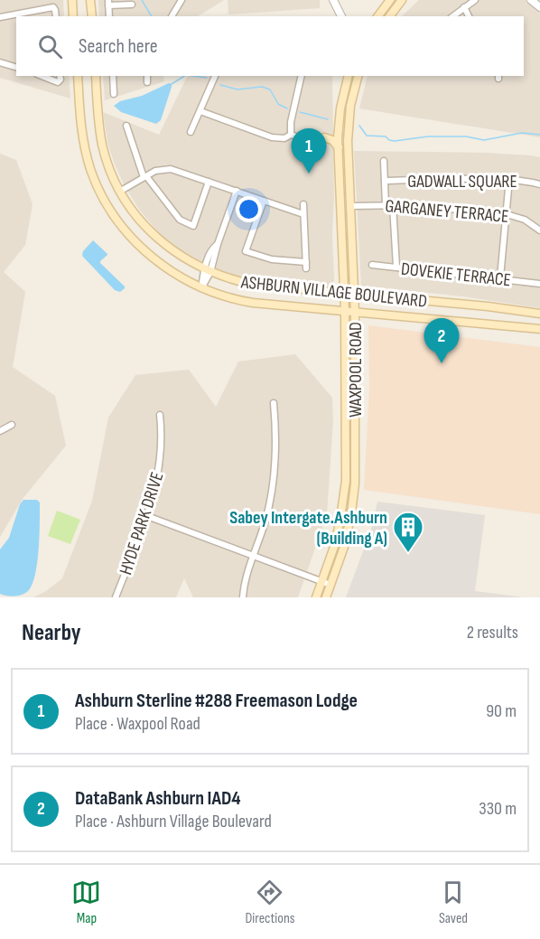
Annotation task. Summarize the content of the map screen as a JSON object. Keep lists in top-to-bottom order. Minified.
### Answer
{"streets":{"main road":["ASHBURN VILLAGE BOULEVARD","WAXPOOL ROAD"],"street":["GADWALL SQUARE","GARGANEY TERRACE","DOVEKIE TERRACE","HYDE PARK DRIVE"]},"crossings":[["GARGANEY TERRACE","WAXPOOL ROAD"],["ASHBURN VILLAGE BOULEVARD","WAXPOOL ROAD"]],"places":{"building":["Sabey Intergate.Ashburn (Building A)"]},"page":{"search":"Search here","pins":["1","2"],"heading":["Nearby","2 results"],"list":[{"mark":"1","name":"Ashburn Sterline #288 Freemason Lodge","note":"Place · Waxpool Road","value":"90 m"},{"mark":"2","name":"DataBank Ashburn IAD4","note":"Place · Ashburn Village Boulevard","value":"330 m"}],"nav":["Map","Directions","Saved"]}}
